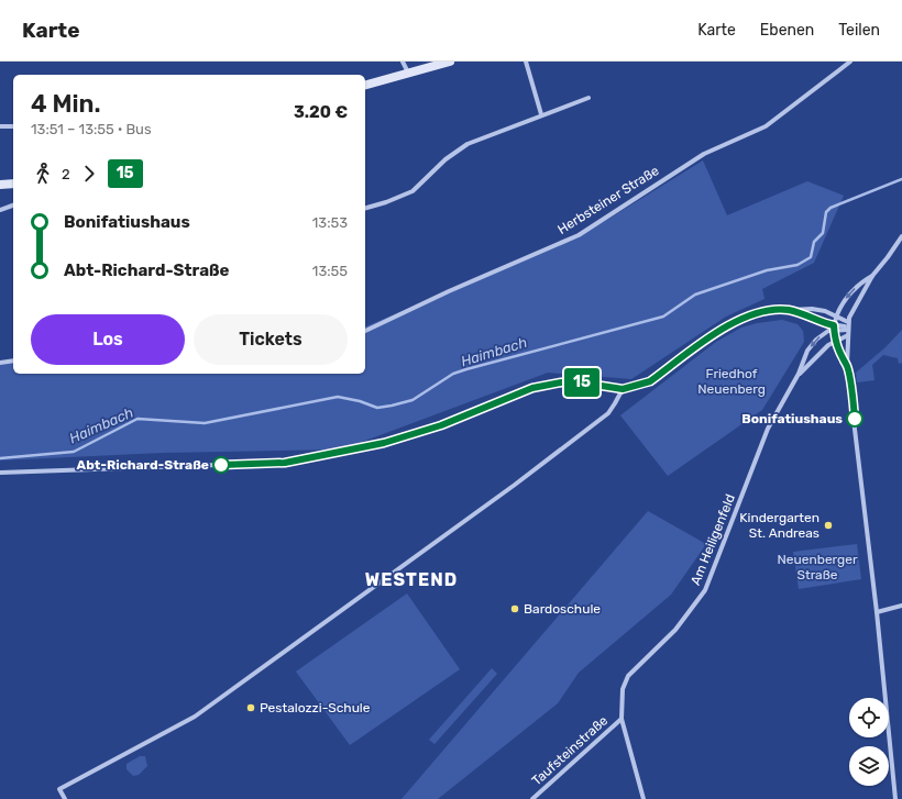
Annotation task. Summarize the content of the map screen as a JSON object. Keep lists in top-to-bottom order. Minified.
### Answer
{"streets":{"street":["Herbsteiner Straße","Am Heiligenfeld","Taufsteinstraße"]},"crossings":[["Am Heiligenfeld","Taufsteinstraße"]],"districts":["WESTEND"],"water":["Haimbach"],"parks":["Friedhof Neuenberg","Neuenberger Straße"],"places":["Bonifatiushaus","Abt-Richard-Straße","Kindergarten St. Andreas","Bardoschule","Pestalozzi-Schule"],"lines":["bus line 15"],"page":{"header":"Karte","nav":["Karte","Ebenen","Teilen"],"on_map":"15","heading":["4 Min.","13:51 – 13:55 · Bus","3.20 €"],"legs":["2","15"],"list":[{"name":"Bonifatiushaus","value":"13:53"},{"name":"Abt-Richard-Straße","value":"13:55"}],"buttons":["Los","Tickets"]}}
